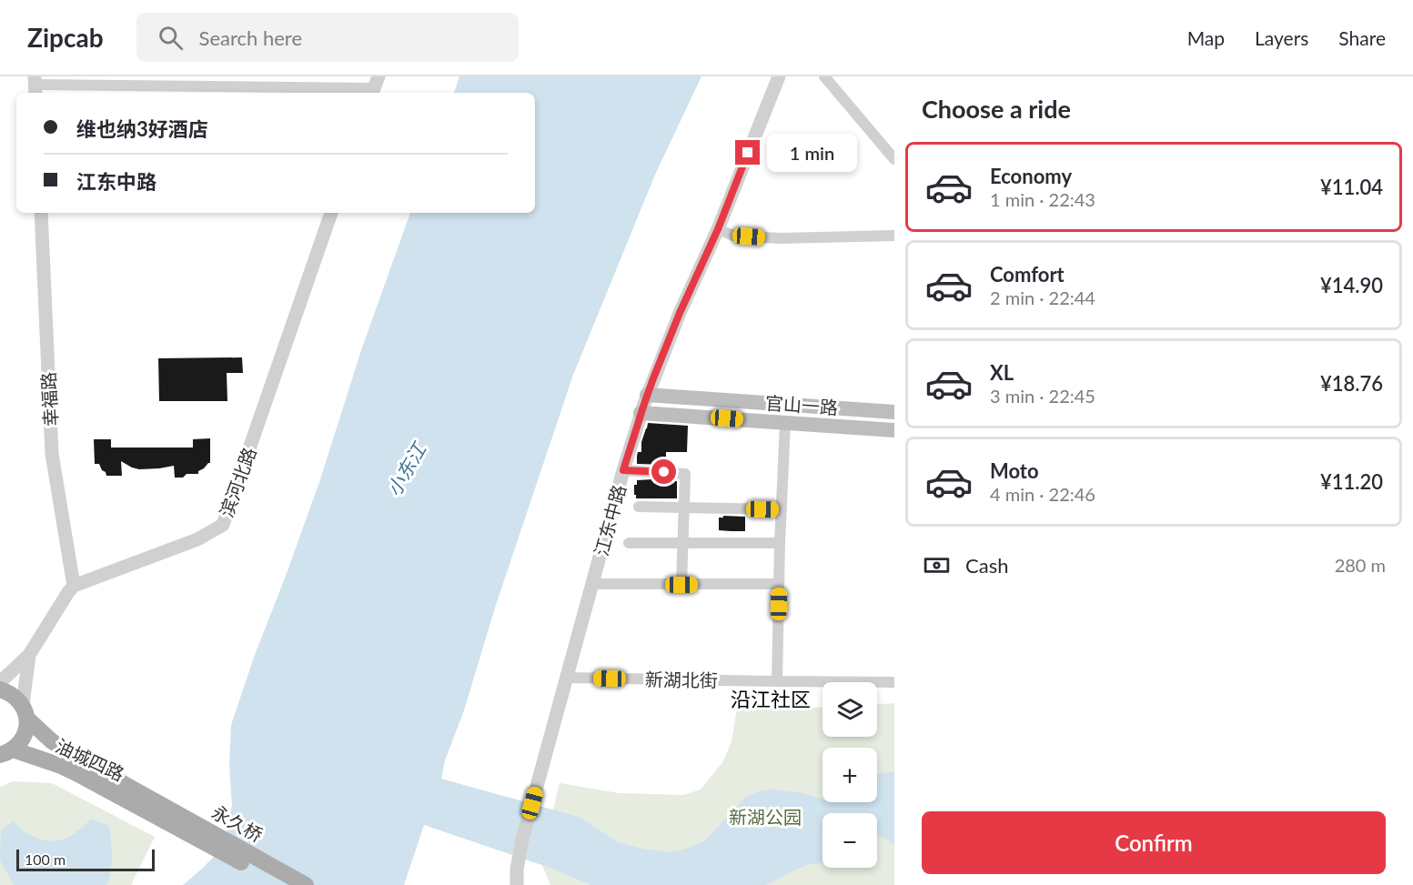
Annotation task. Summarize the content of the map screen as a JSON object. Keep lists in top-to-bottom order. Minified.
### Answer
{"streets":{"main road":["官山一路","油城四路","永久桥"],"street":["幸福路","滨河北路","江东中路","新湖北街"]},"crossings":[["幸福路","滨河北路"],["官山一路","江东中路"],["江东中路","新湖北街"],["油城四路","永久桥"]],"districts":["沿江社区"],"water":["小东江"],"parks":["新湖公园"],"scale_bar":"100 m","page":{"header":"Zipcab","search":"Search here","nav":["Map","Layers","Share"],"heading":"Choose a ride","banner":["维也纳3好酒店","江东中路"],"bubble":"1 min","list":[{"name":"Economy","note":"1 min · 22:43","value":"¥11.04"},{"name":"Comfort","note":"2 min · 22:44","value":"¥14.90"},{"name":"XL","note":"3 min · 22:45","value":"¥18.76"},{"name":"Moto","note":"4 min · 22:46","value":"¥11.20"}],"pay":["Cash","280 m"],"map_buttons":["+","−"],"buttons":"Confirm","scale":"100 m"}}
